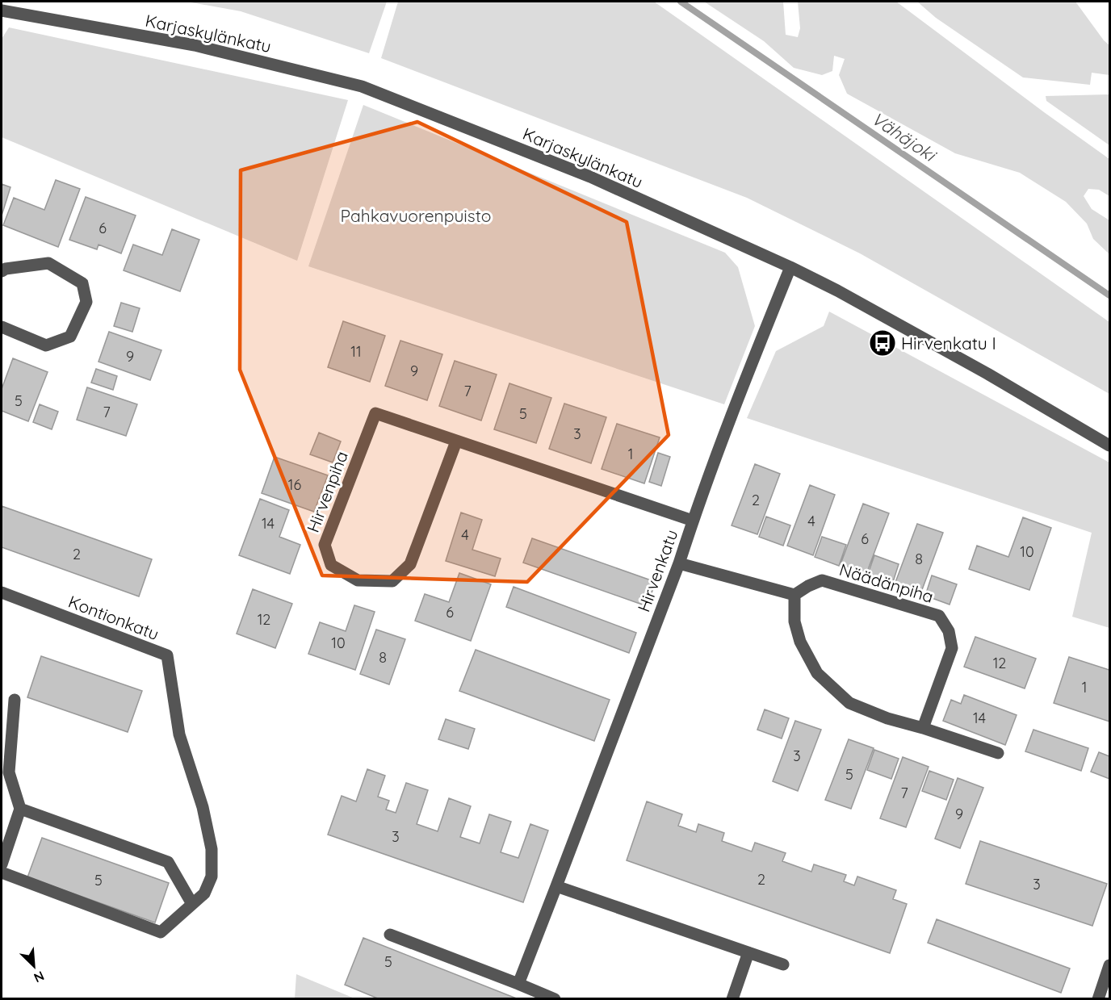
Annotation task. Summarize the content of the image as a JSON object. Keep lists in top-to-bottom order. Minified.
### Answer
{"streets":{"street":["Karjaskylänkatu","Hirvenpiha","Hirvenkatu","Näädänpiha","Kontionkatu"]},"crossings":[["Karjaskylänkatu","Hirvenkatu"],["Hirvenpiha","Hirvenkatu"]],"water":["Vähäjoki"],"parks":["Pahkavuorenpuisto"],"places":{"bus stop":["Hirvenkatu I"]},"house_numbers":["6","11","9","9","7","5","7","5","3","1","16","2","4","14","4","6","10","2","8","6","12","10","8","12","1","14","3","5","7","9","3","2","5","3","5"],"north":"bottom right"}
